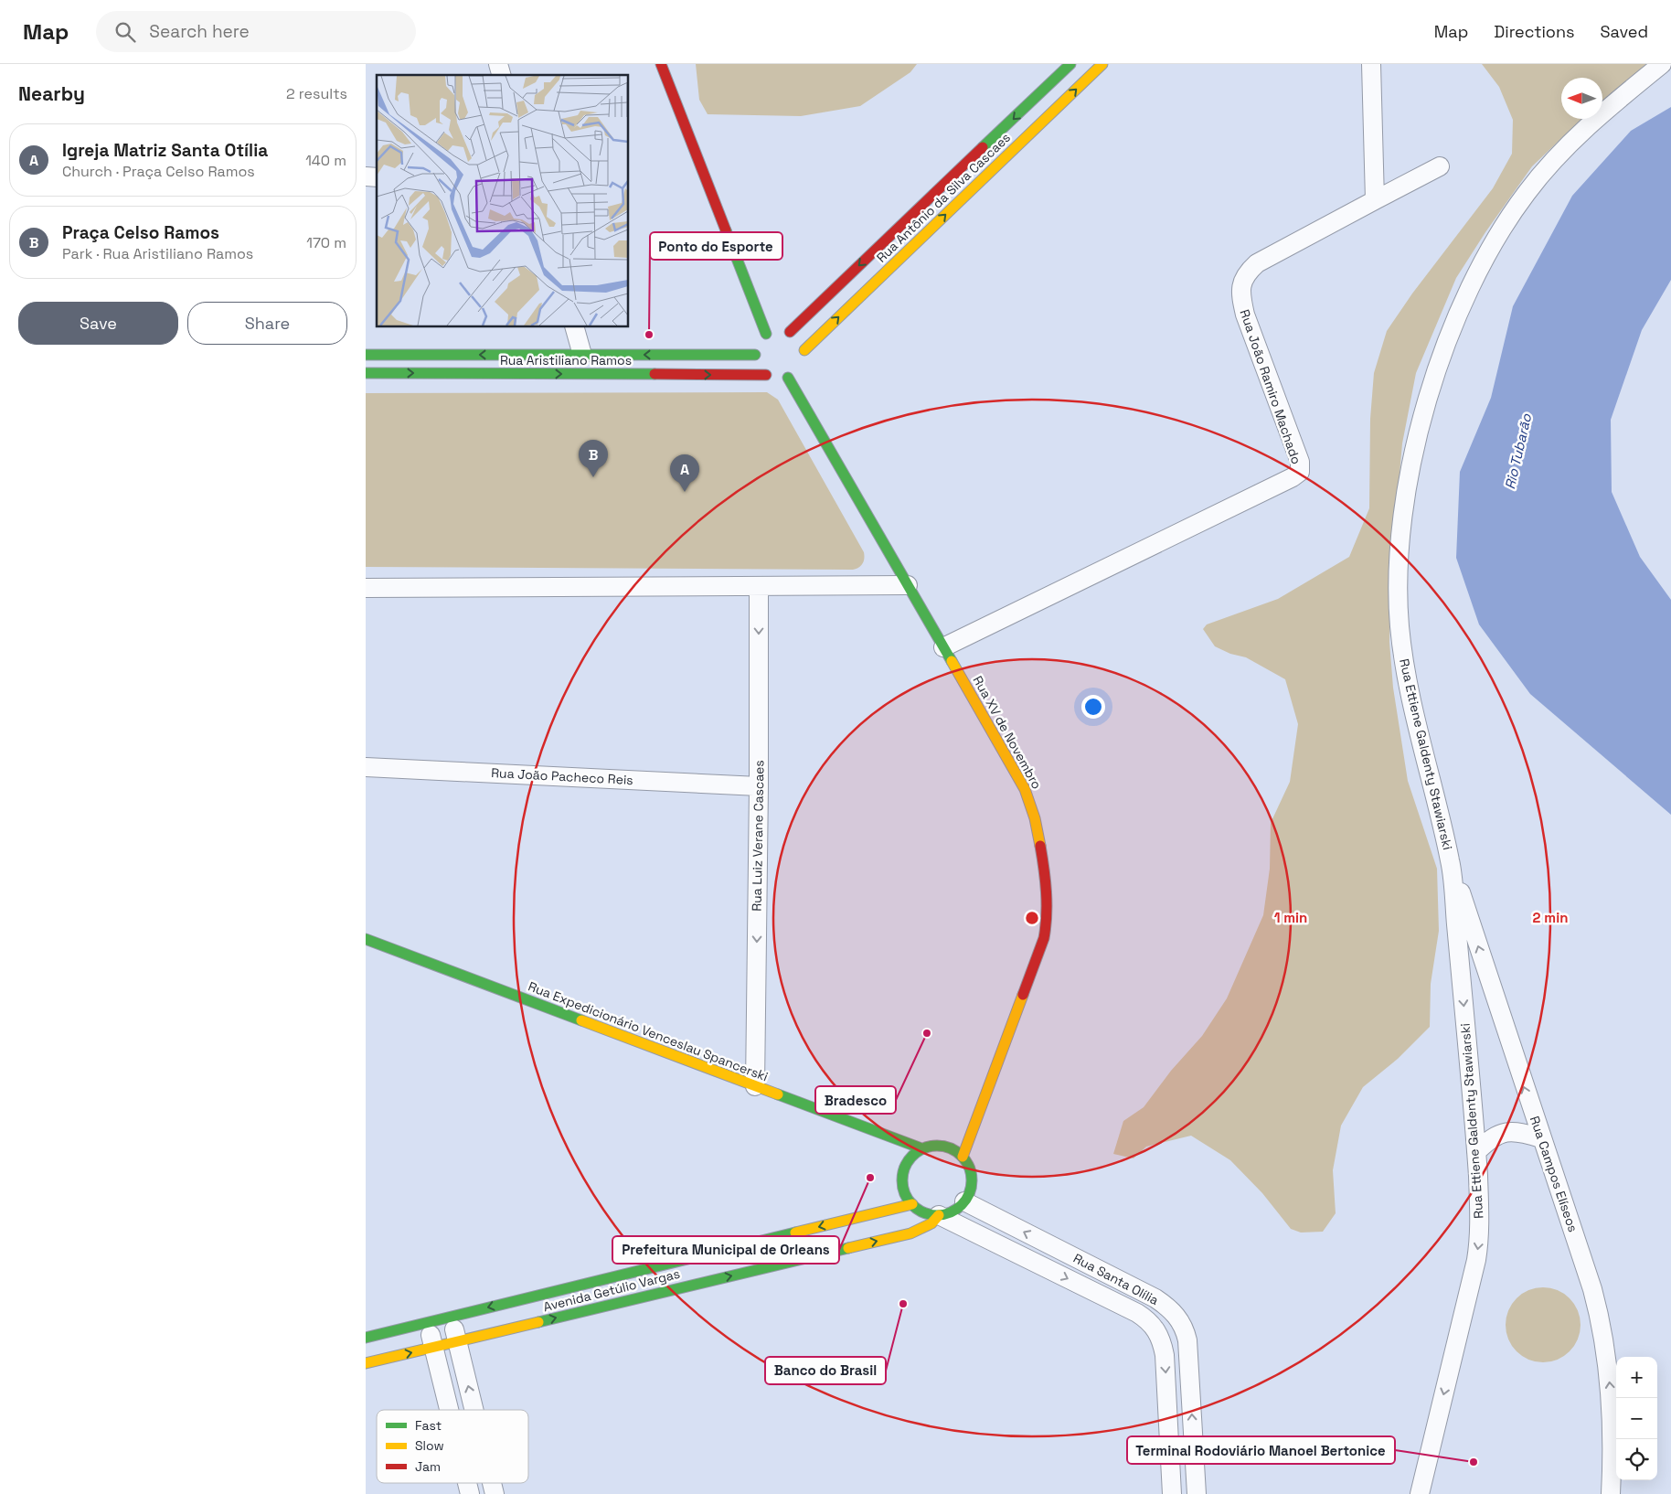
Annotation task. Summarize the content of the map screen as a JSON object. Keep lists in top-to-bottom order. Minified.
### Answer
{"streets":{"street":["Rua Antônio da Silva Cascaes","Rua Aristiliano Ramos","Rua João Ramiro Machado","Rua XV de Novembro","Rua Ettiene Galdenty Stawiarski","Rua João Pacheco Reis","Rua Luiz Verane Cascaes","Rua Expedicionário Venceslau Spancerski","Rua Campos Elíseos","Rua Santa Olília","Avenida Getúlio Vargas"]},"crossings":[["Rua Antônio da Silva Cascaes","Rua Aristiliano Ramos"],["Rua Antônio da Silva Cascaes","Rua XV de Novembro"],["Rua Aristiliano Ramos","Rua XV de Novembro"],["Rua João Ramiro Machado","Rua XV de Novembro"],["Rua XV de Novembro","Rua Expedicionário Venceslau Spancerski"],["Rua XV de Novembro","Rua Santa Olília"],["Rua XV de Novembro","Avenida Getúlio Vargas"],["Rua Ettiene Galdenty Stawiarski","Rua Campos Elíseos"],["Rua João Pacheco Reis","Rua Luiz Verane Cascaes"],["Rua Luiz Verane Cascaes","Rua Expedicionário Venceslau Spancerski"],["Rua Expedicionário Venceslau Spancerski","Rua Santa Olília"],["Rua Expedicionário Venceslau Spancerski","Avenida Getúlio Vargas"],["Rua Santa Olília","Avenida Getúlio Vargas"]],"one_way":["Rua Ettiene Galdenty Stawiarski","Rua Luiz Verane Cascaes","Rua Campos Elíseos"],"water":["Rio Tubarão"],"places":["Ponto do Esporte","Bradesco","Prefeitura Municipal de Orleans","Banco do Brasil","Terminal Rodoviário Manoel Bertonice"],"legend":["Fast","Slow","Jam"],"north":"left","page":{"header":"Map","search":"Search here","nav":["Map","Directions","Saved"],"heading":["Nearby","2 results"],"list":[{"mark":"A","name":"Igreja Matriz Santa Otília","note":"Church · Praça Celso Ramos","value":"140 m"},{"mark":"B","name":"Praça Celso Ramos","note":"Park · Rua Aristiliano Ramos","value":"170 m"}],"buttons":["Save","Share"],"pins":["B","A"],"map_buttons":["+","−"]},"rings":["1 min","2 min"]}
